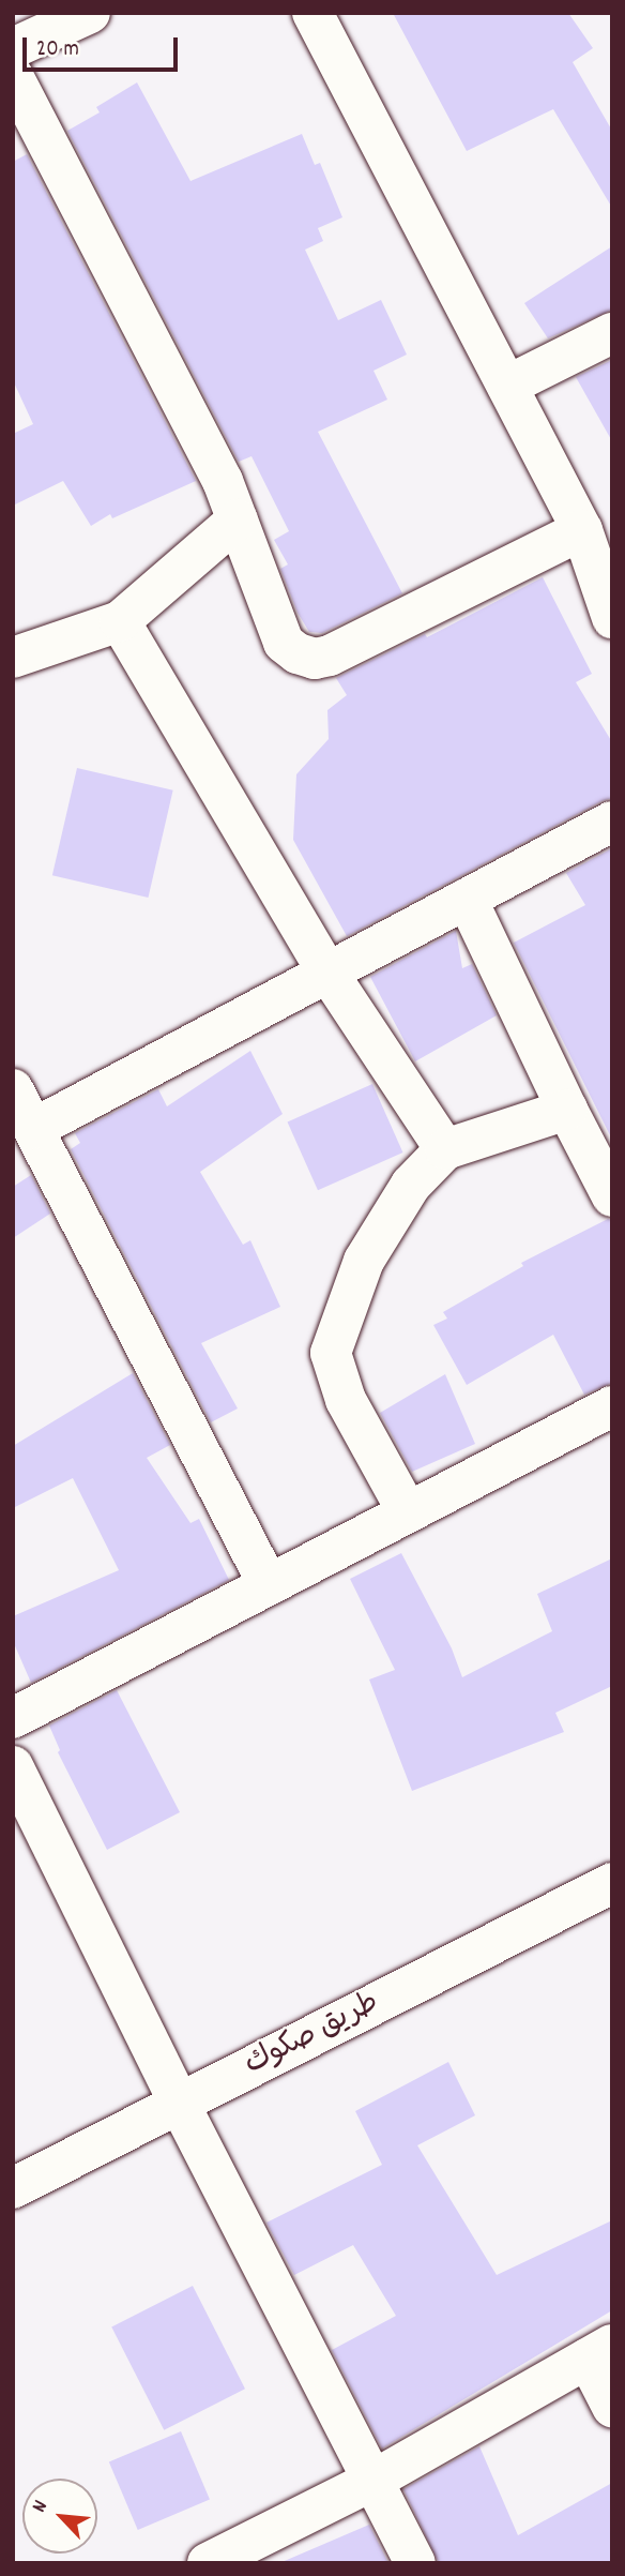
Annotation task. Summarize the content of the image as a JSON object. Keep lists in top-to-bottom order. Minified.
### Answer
{"streets":{"street":["طريق صكوك"]},"scale_bar":"20 m","north":"top left"}
